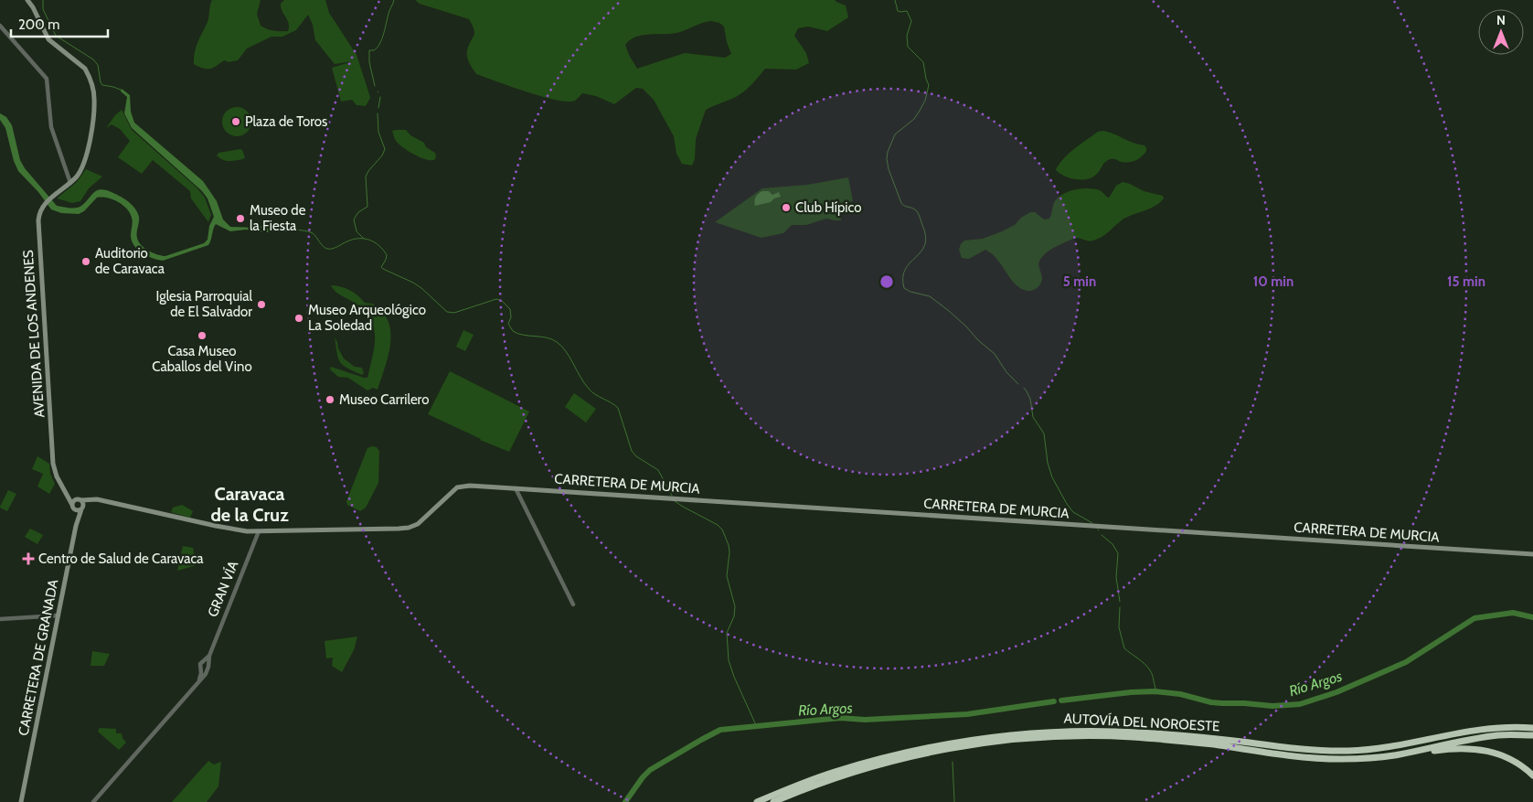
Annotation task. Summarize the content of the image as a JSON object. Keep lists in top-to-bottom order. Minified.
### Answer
{"streets":{"highway":["AUTOVÍA DEL NOROESTE"],"main road":["AVENIDA DE LOS ANDENES","CARRETERA DE MURCIA","CARRETERA DE GRANADA"],"street":["GRAN VÍA"]},"crossings":[["AVENIDA DE LOS ANDENES","CARRETERA DE GRANADA"],["CARRETERA DE MURCIA","GRAN VÍA"]],"districts":["Caravaca de la Cruz"],"water":["Río Argos"],"places":{"other":["Plaza de Toros","Club Hípico","Museo de la Fiesta","Auditorio de Caravaca","Iglesia Parroquial de El Salvador","Museo Arqueológico La Soledad","Casa Museo Caballos del Vino","Museo Carrilero"],"health":["Centro de Salud de Caravaca"]},"scale_bar":"200 m","north":"top","rings":["5 min","10 min","15 min"]}
